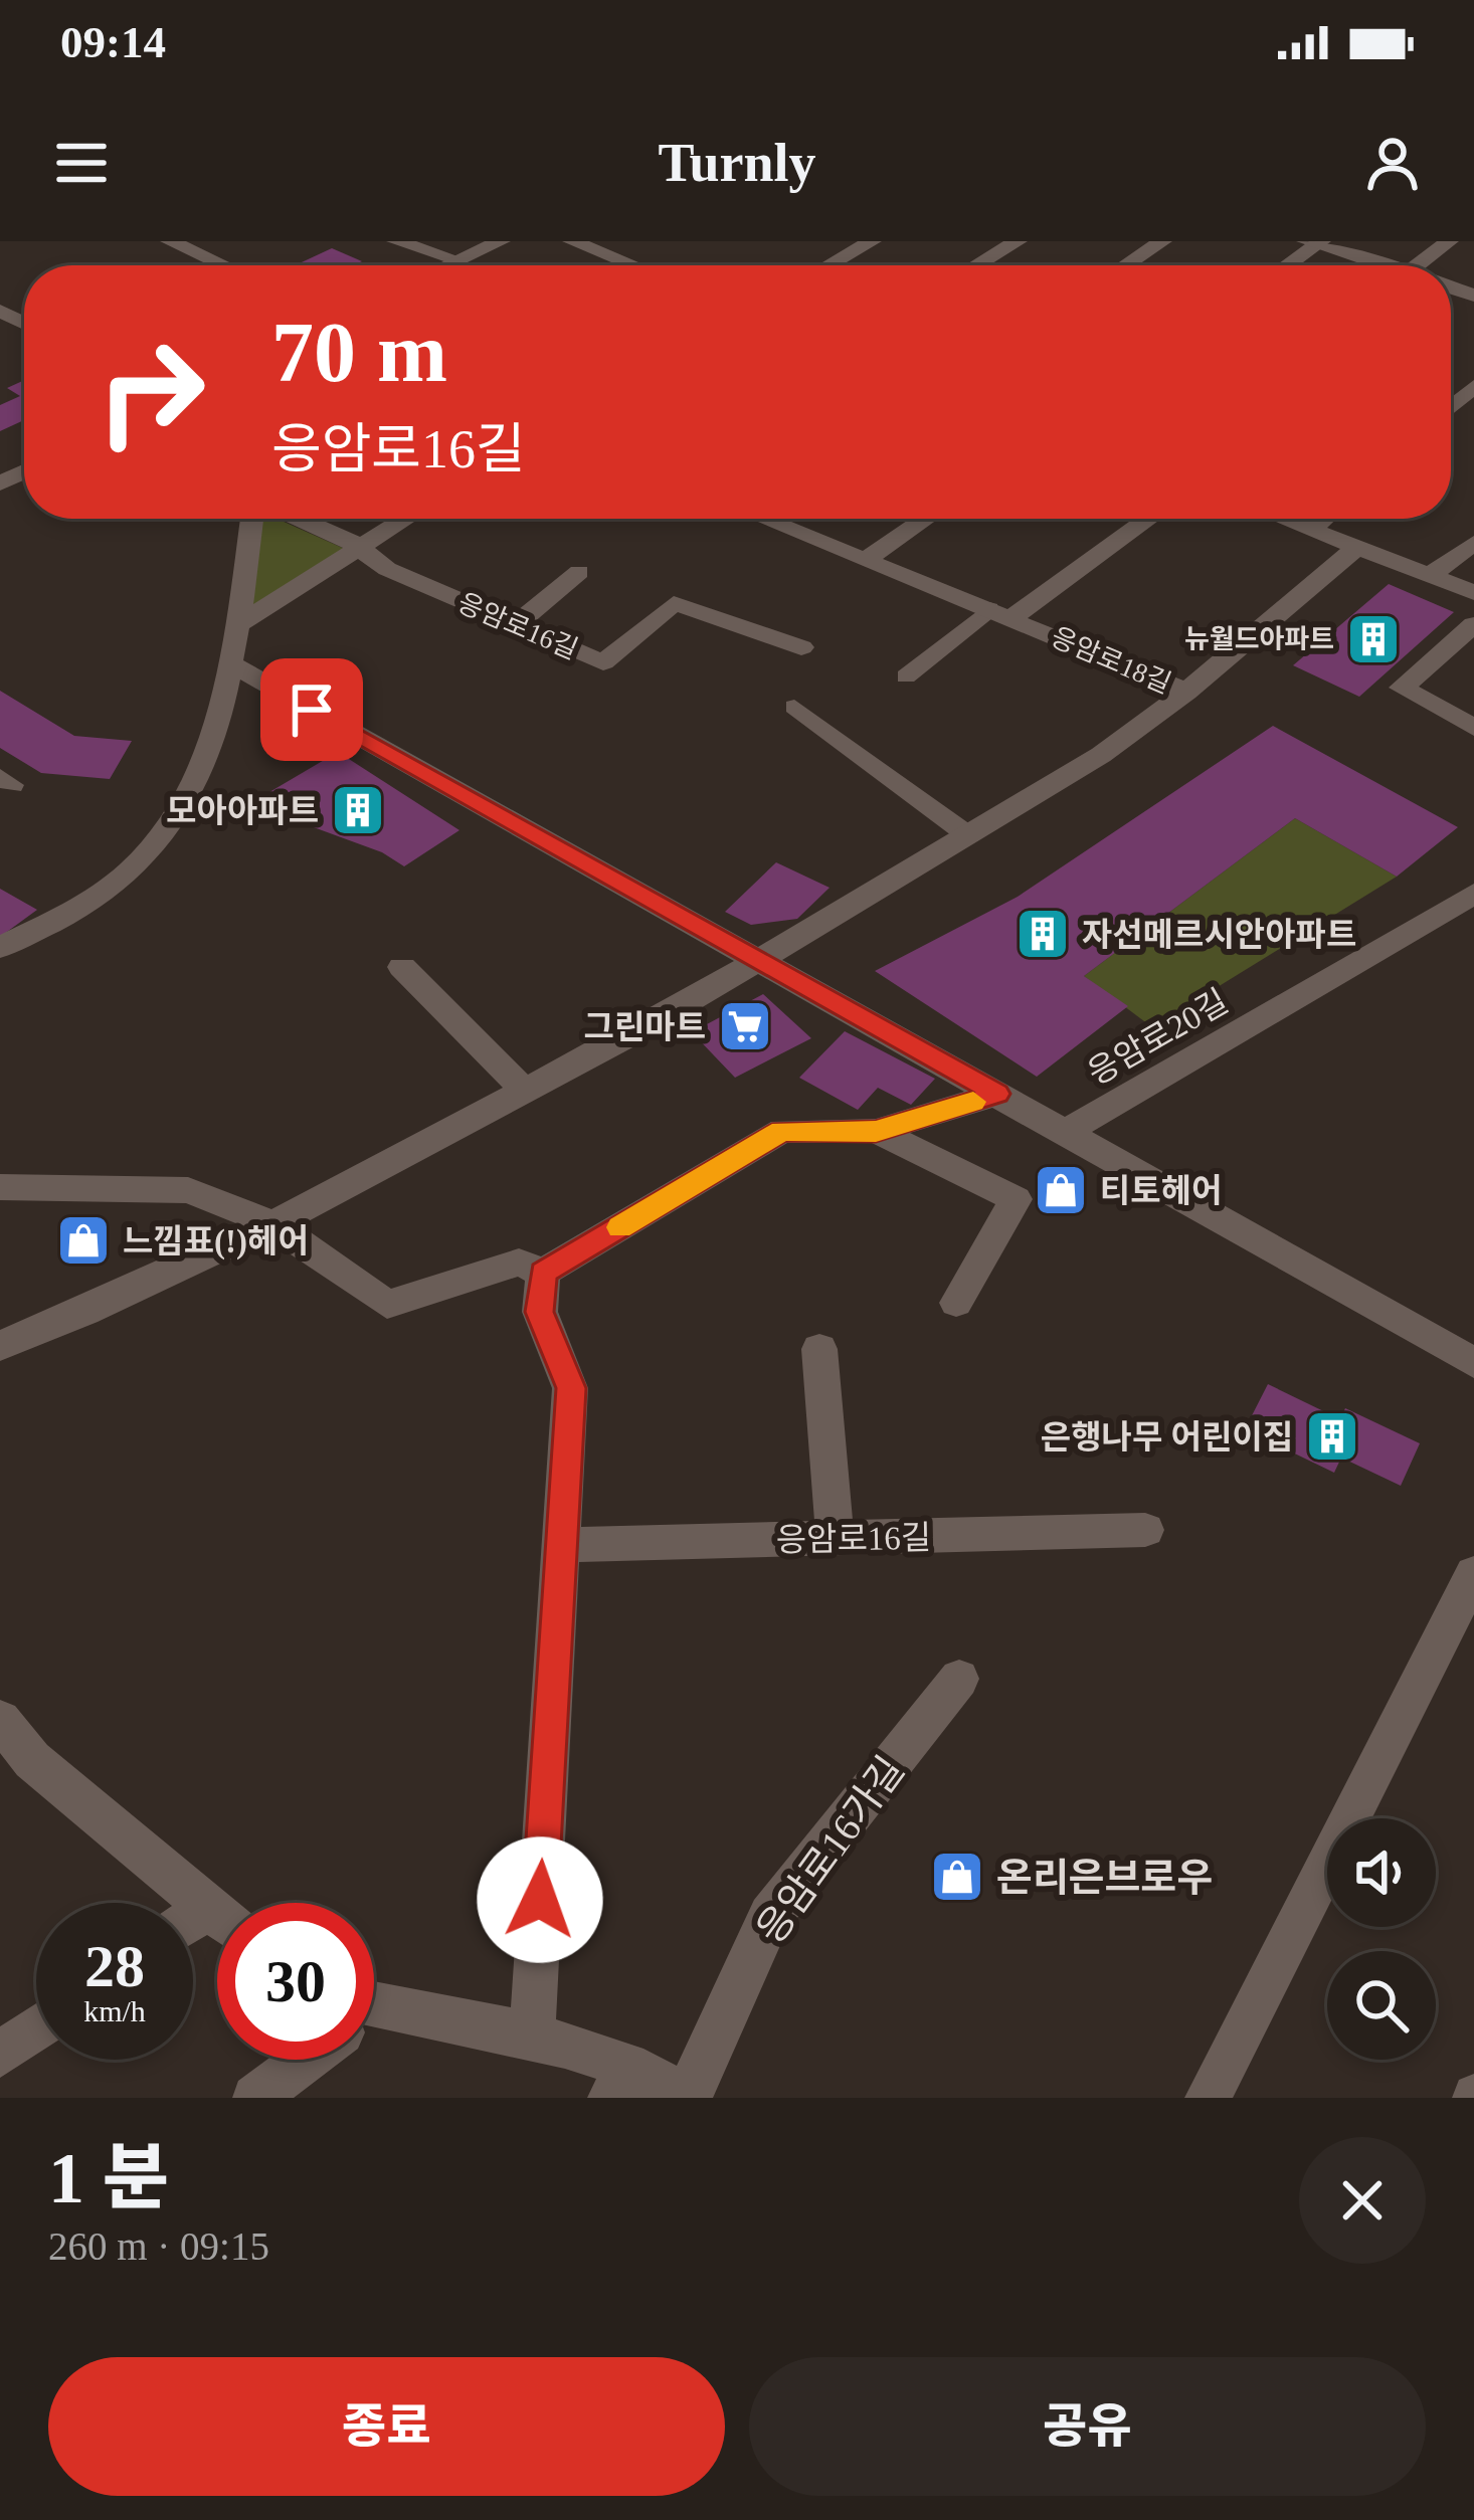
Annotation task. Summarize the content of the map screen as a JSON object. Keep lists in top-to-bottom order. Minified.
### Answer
{"streets":{"street":["응암로16길","응암로18길","응암로20길","응암로16가길"]},"places":{"building":["뉴월드아파트","모아아파트","자선메르시안아파트","은행나무 어린이집"],"supermarket":["그린마트"],"shop":["티토헤어","느낌표(!)헤어","온리은브로우"]},"page":{"status":"09:14","header":"Turnly","turn":["70 m","응암로16길"],"speed":"28 km/h","limit":"30","heading":["1 분","260 m · 09:15"],"buttons":["종료","공유"]}}
